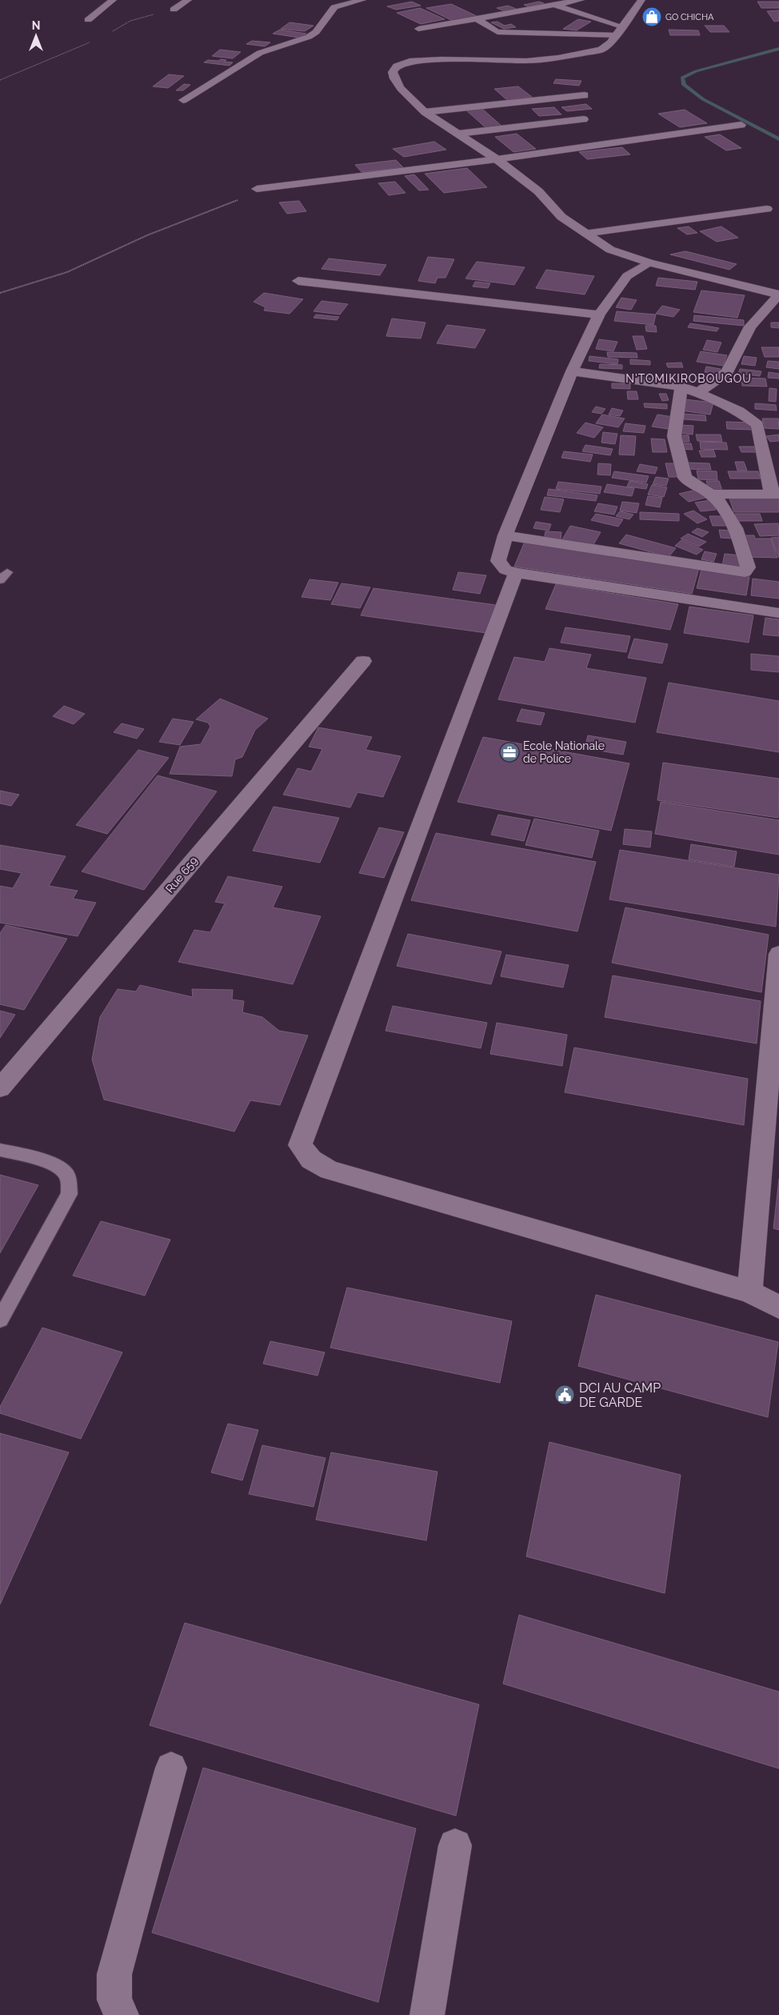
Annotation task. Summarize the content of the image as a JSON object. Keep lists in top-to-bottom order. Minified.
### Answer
{"streets":{"street":["Rue 659"]},"districts":["N'TOMIKIROBOUGOU"],"places":{"shop":["GO CHICHA"],"office":["Ecole Nationale de Police"],"public building":["DCI AU CAMP DE GARDE"]},"north":"top"}
